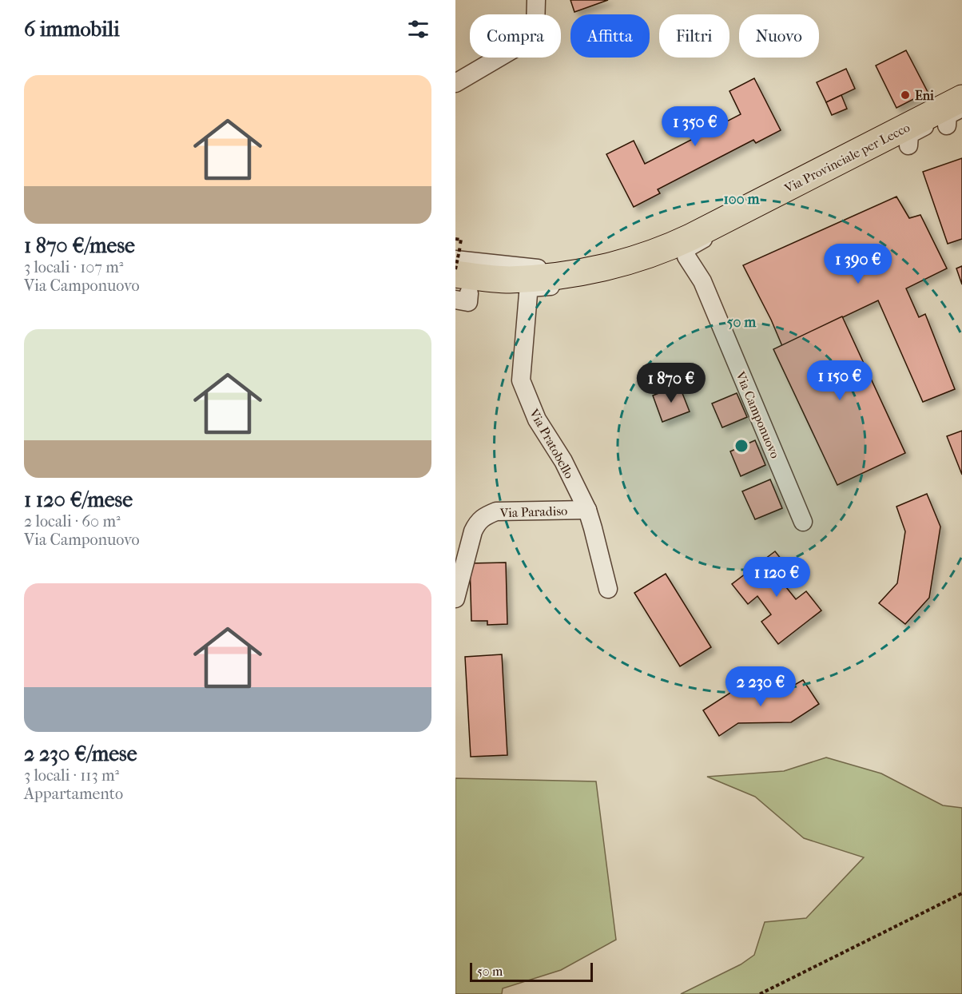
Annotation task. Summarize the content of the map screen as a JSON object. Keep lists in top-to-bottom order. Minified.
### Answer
{"streets":{"main road":["Via Provinciale per Lecco"],"street":["Via Camponuovo","Via Pratobello","Via Paradiso"]},"crossings":[["Via Provinciale per Lecco","Via Camponuovo"],["Via Provinciale per Lecco","Via Pratobello"],["Via Pratobello","Via Paradiso"]],"places":["Eni"],"scale_bar":"50 m","page":{"heading":"6 immobili","chip":["Compra","Affitta","Filtri","Nuovo"],"list":[{"name":"1 870 €/mese","note":"3 locali · 107 m² · Via Camponuovo"},{"name":"1 120 €/mese","note":"2 locali · 60 m² · Via Camponuovo"},{"name":"2 230 €/mese","note":"3 locali · 113 m² · Appartamento"}],"price":["1 350 €","1 390 €","1 150 €","1 870 €","1 120 €","2 230 €"],"scale":"50 m"},"rings":["100 m","50 m"]}
